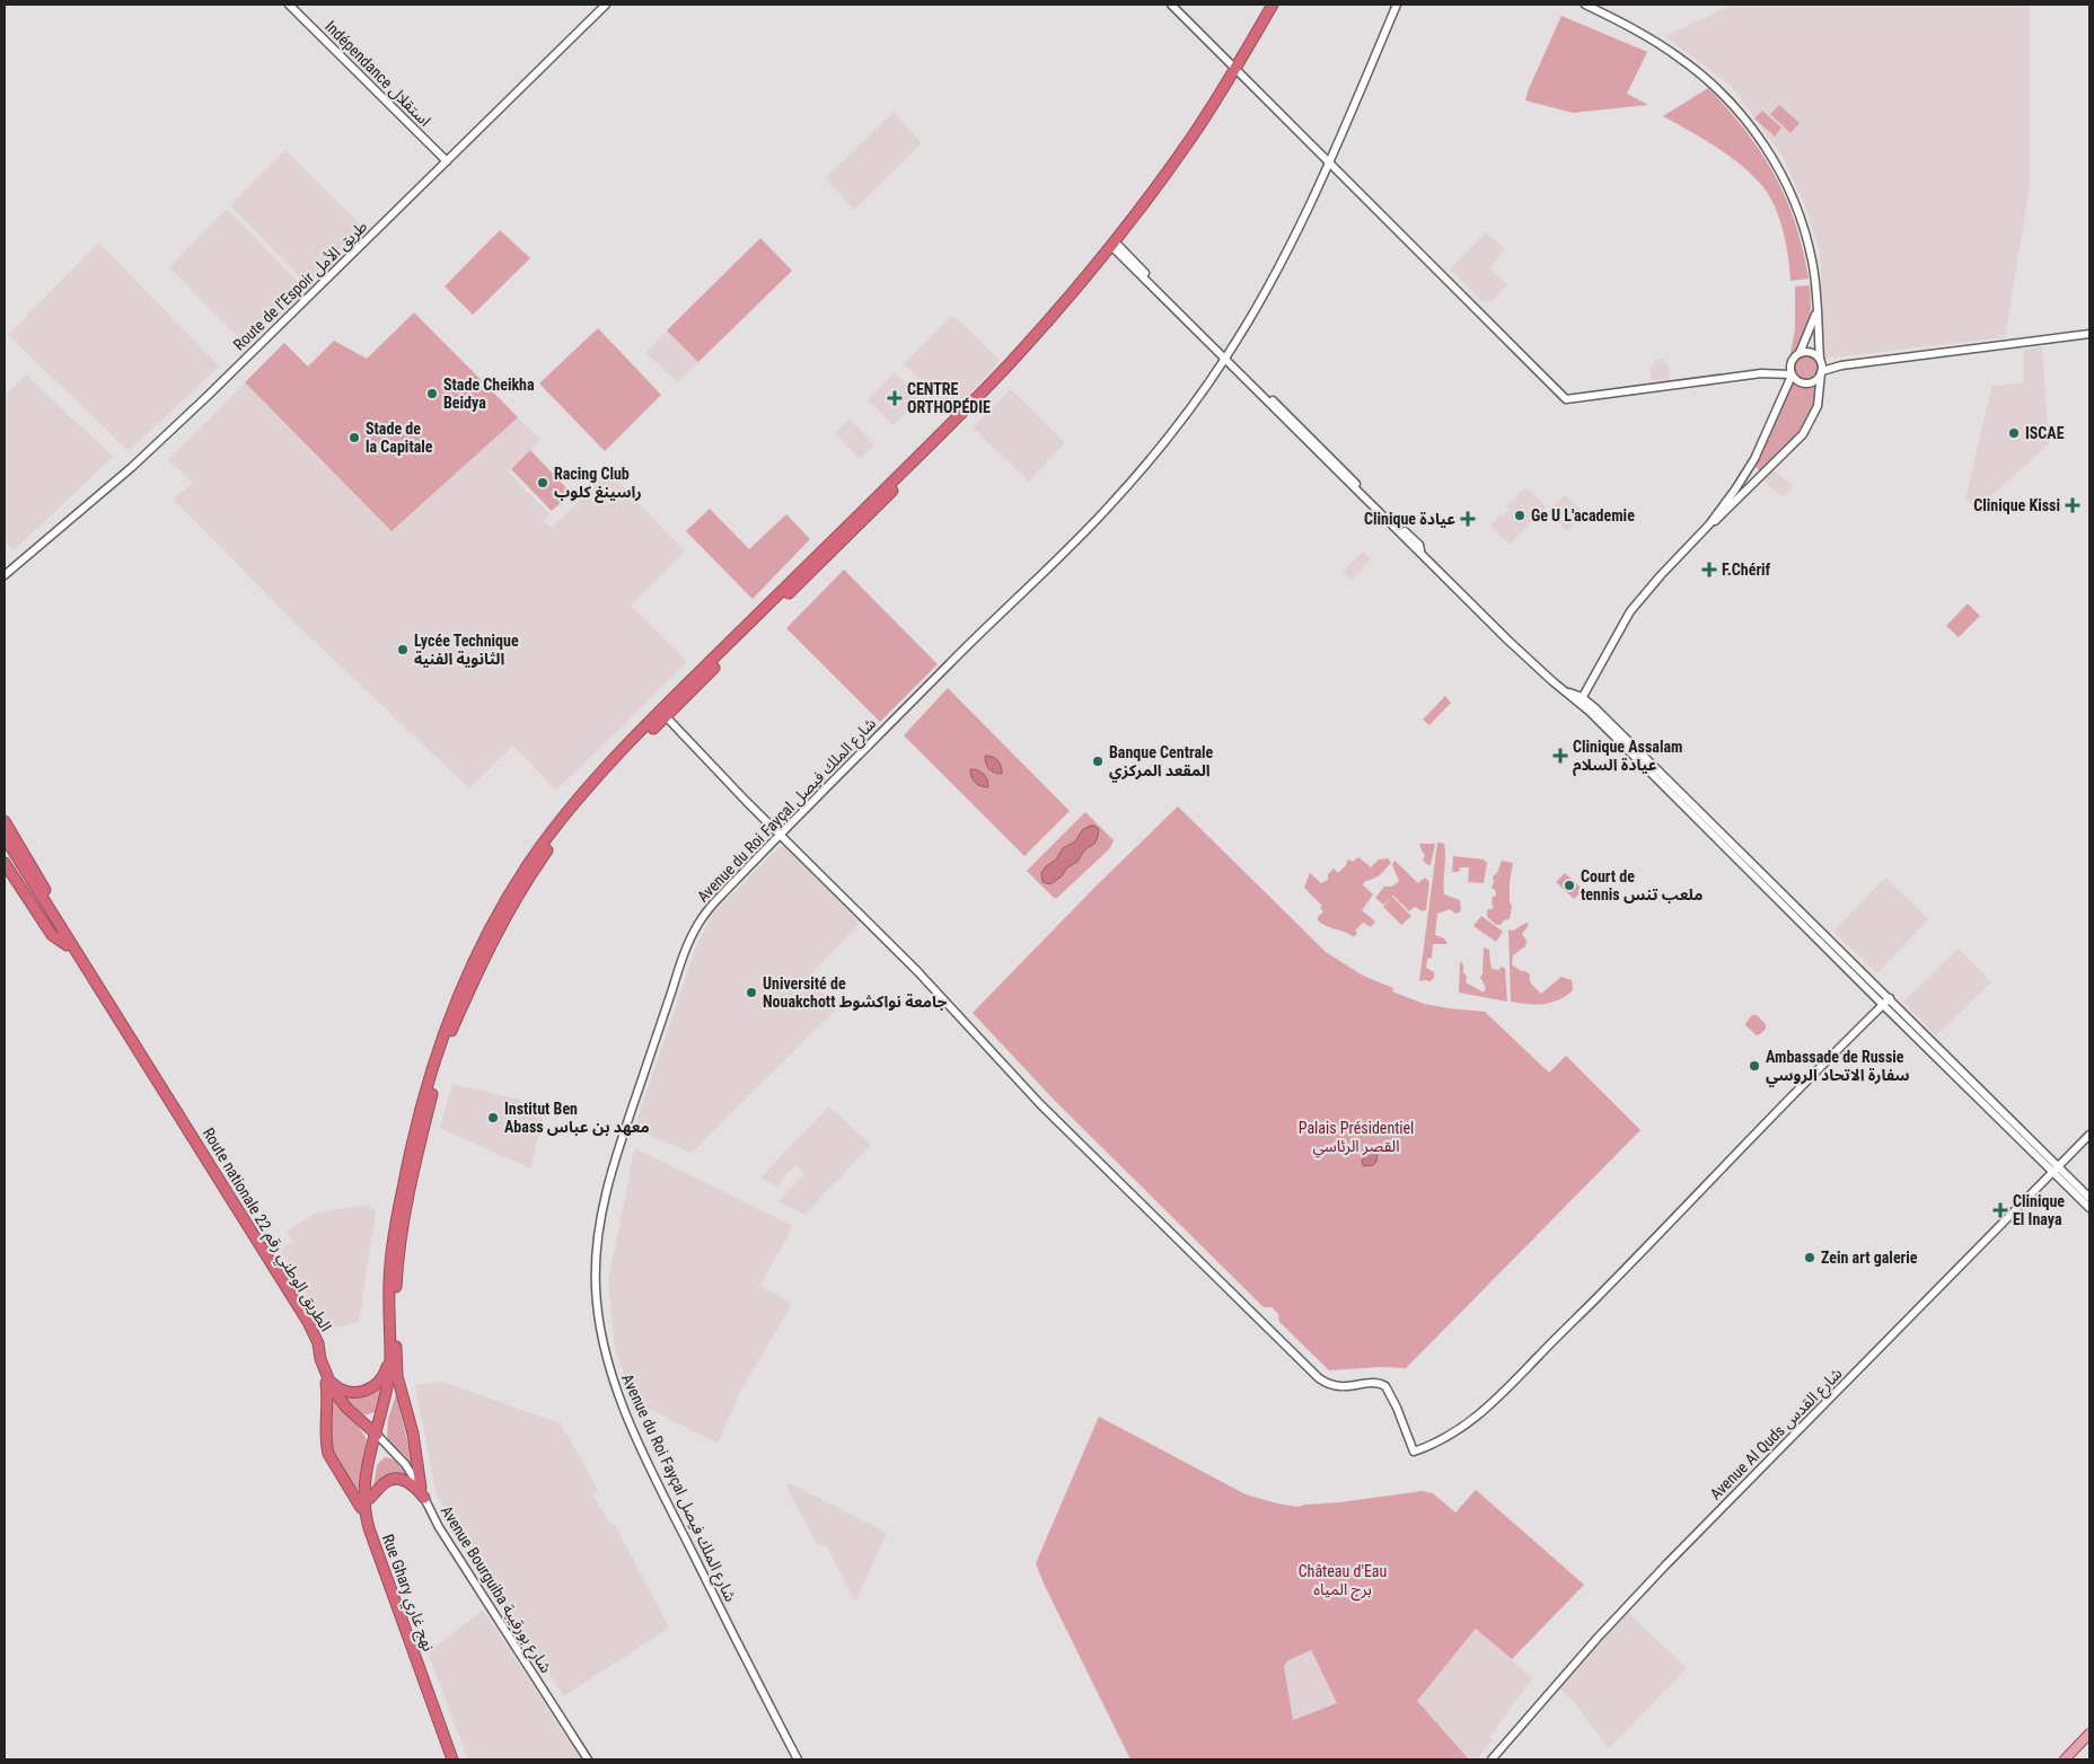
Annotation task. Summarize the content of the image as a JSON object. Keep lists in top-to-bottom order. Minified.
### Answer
{"streets":{"highway":["Route nationale 22 الطريق الوطني رقم","Rue Ghary نهج غاري"],"street":["Indépendance استقلال","Route de l’Espoir طريق الأمل","Avenue du Roi Fayçal شارع الملك فيصل","Avenue Al Quds شارع القدس","Avenue Bourguiba شارع بورقيبة"]},"crossings":[["Indépendance استقلال","Route de l’Espoir طريق الأمل"],["Avenue Bourguiba شارع بورقيبة","Rue Ghary نهج غاري"]],"parks":["Palais Présidentiel القصر الرئاسي","Château d'Eau برج المياه"],"places":{"other":["Stade Cheikha Beidya","ISCAE","Stade de la Capitale","Racing Club راسينغ كلوب","Ge U L'academie","Lycée Technique الثانوية الفنية","Banque Centrale المقعد المركزي","Court de tennis ملعب تنس","Université de Nouakchott جامعة نواكشوط","Ambassade de Russie سفارة الاتحاد الروسي","Institut Ben Abass معهد بن عباس","Zein art galerie"],"health":["CENTRE ORTHOPÉDIE","Clinique Kissi","Clinique عيادة","F.Chérif","Clinique Assalam عيادة السلام","Clinique El Inaya"]}}
